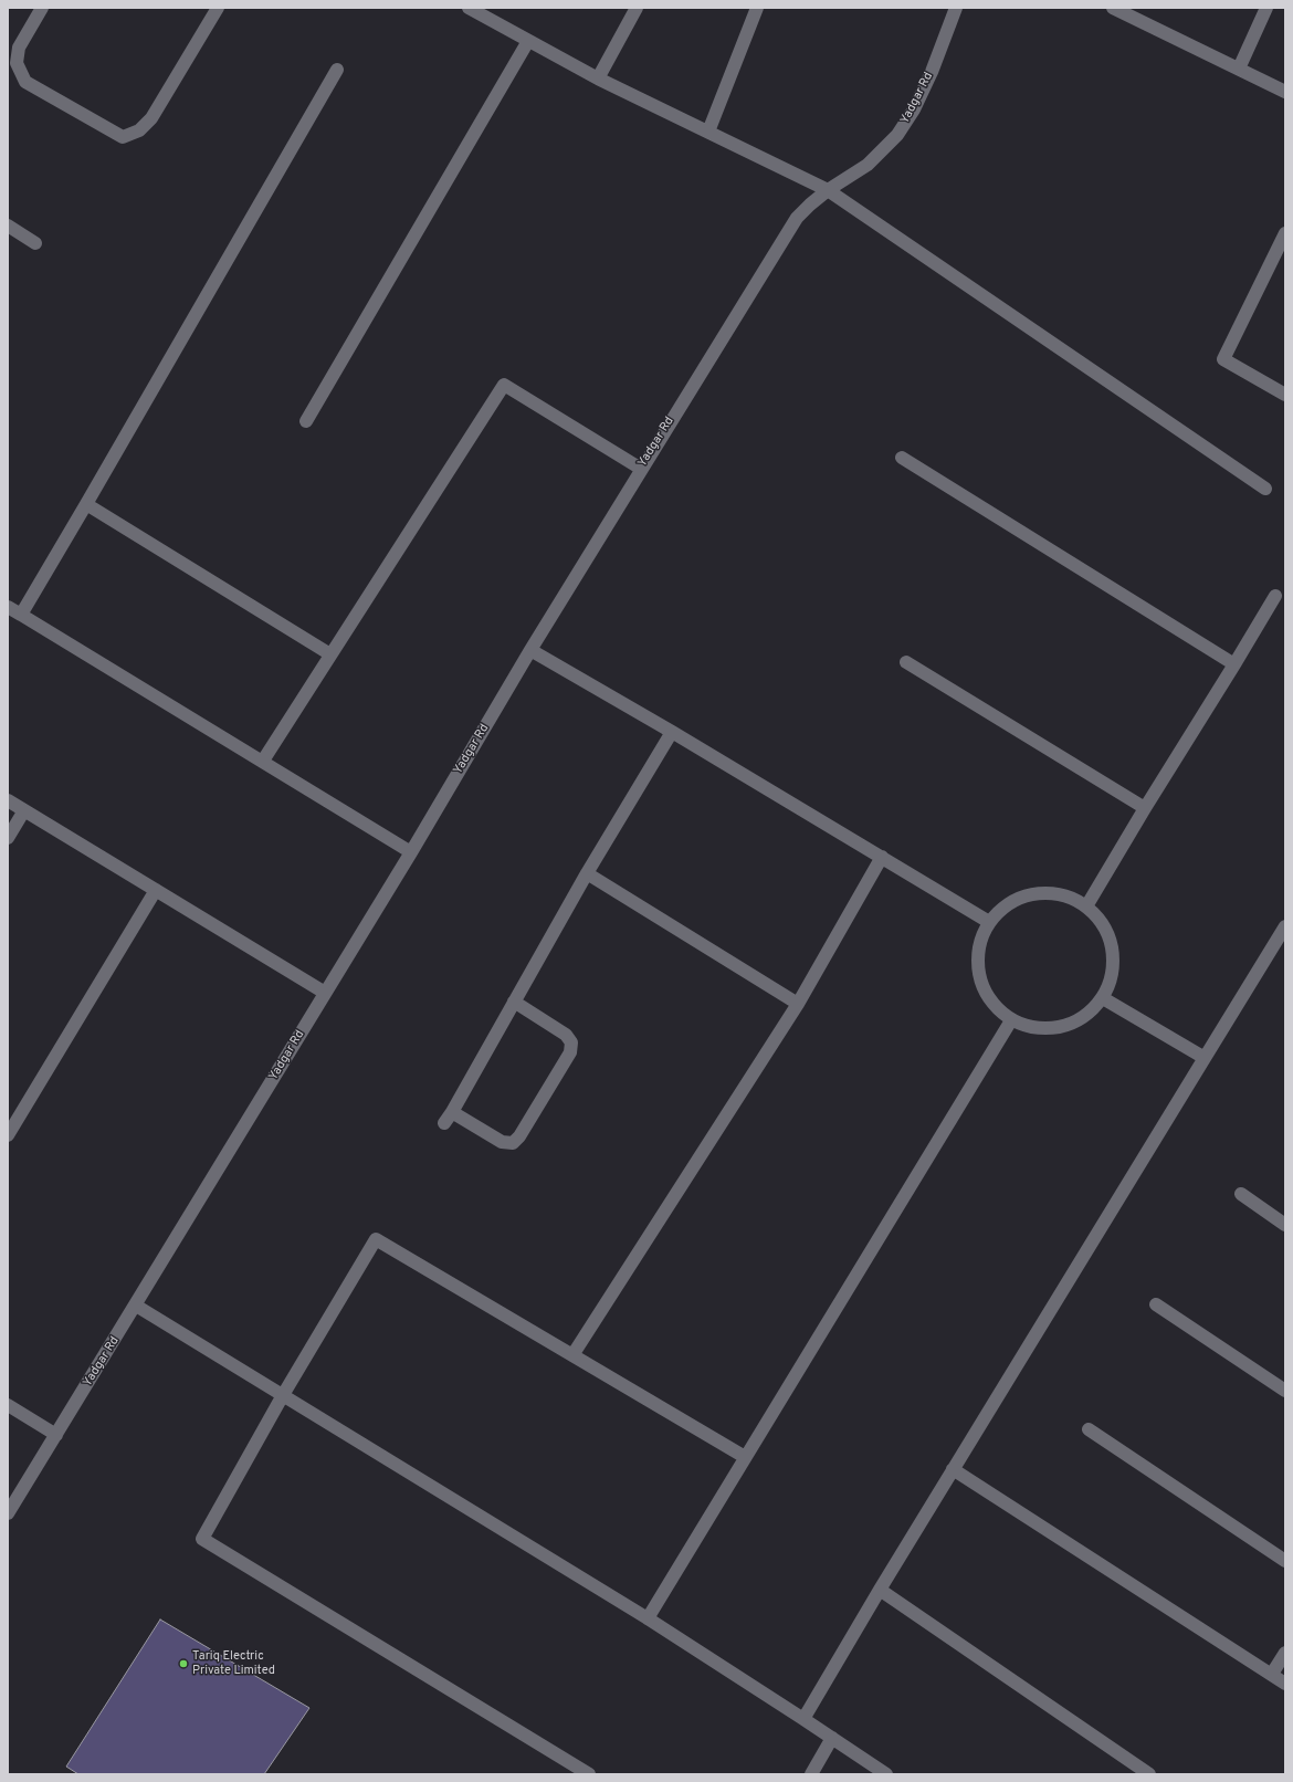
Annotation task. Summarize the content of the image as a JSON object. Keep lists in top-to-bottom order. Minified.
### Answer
{"streets":{"street":["Yadgar Rd"]},"places":["Tariq Electric Private Limited"]}
